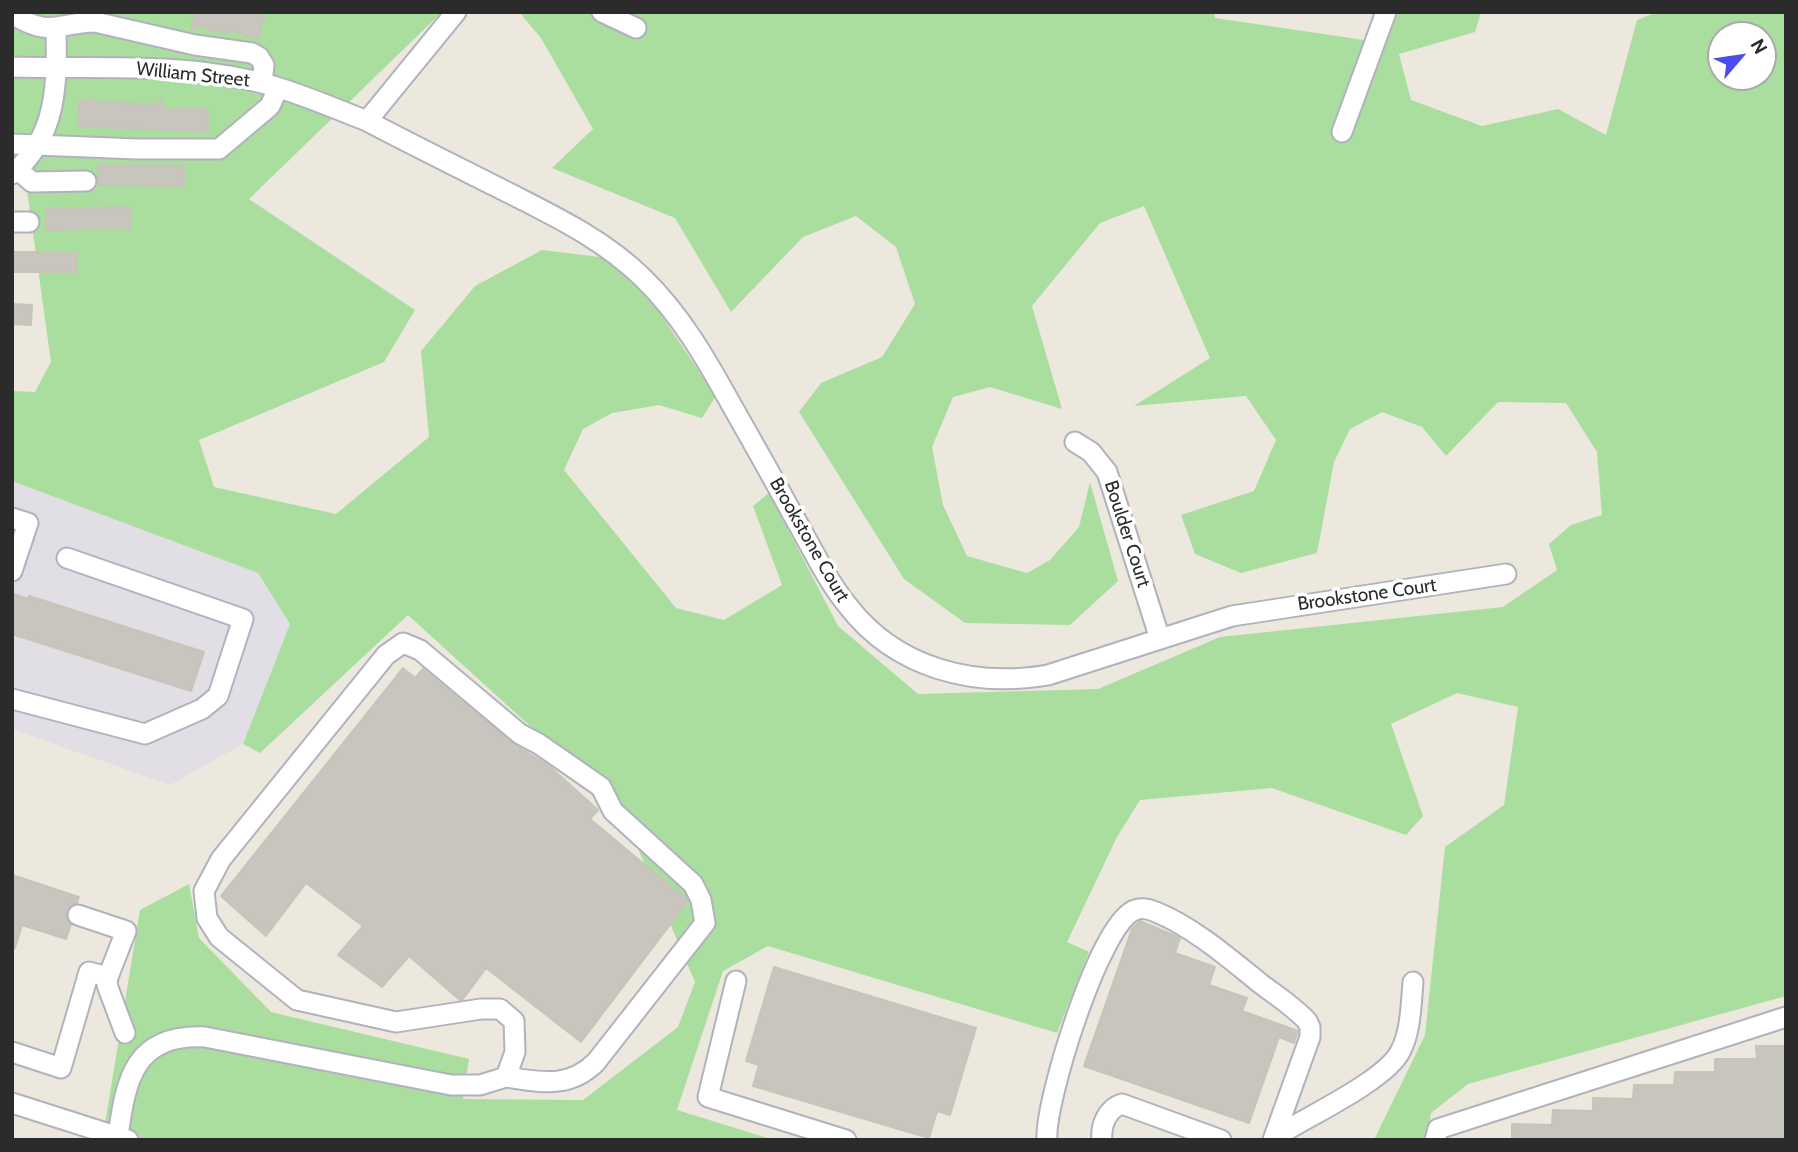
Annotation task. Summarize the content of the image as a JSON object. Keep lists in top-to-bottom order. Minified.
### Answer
{"streets":{"street":["William Street","Boulder Court","Brookstone Court"]},"crossings":[["William Street","Brookstone Court"],["Boulder Court","Brookstone Court"]],"north":"top right"}
